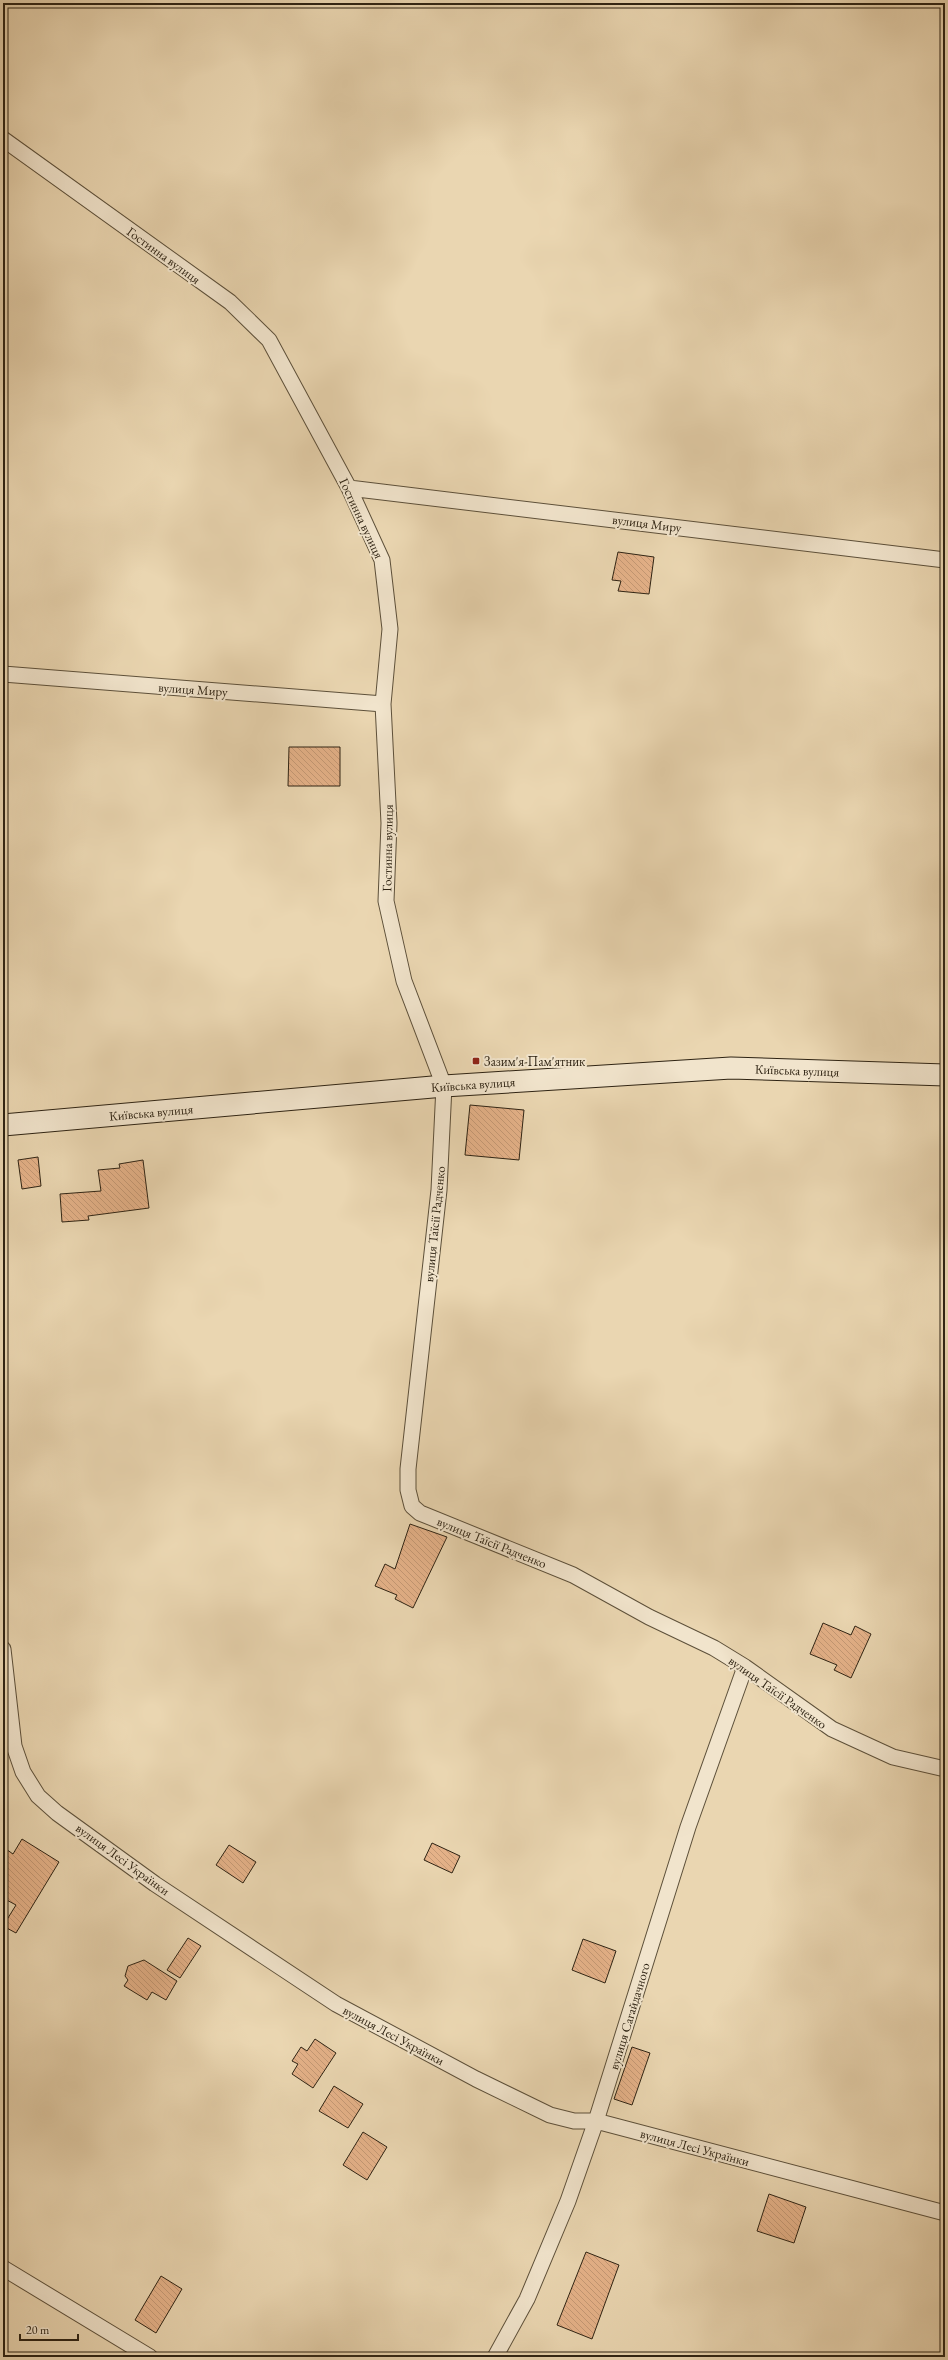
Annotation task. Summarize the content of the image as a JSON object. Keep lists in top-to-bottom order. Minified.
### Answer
{"streets":{"street":["Гостинна вулиця","вулиця Миру","Київська вулиця","вулиця Таїсії Радченко","вулиця Лесі Українки","вулиця Сагайдачного"]},"crossings":[["Гостинна вулиця","вулиця Миру"],["Гостинна вулиця","Київська вулиця"],["Гостинна вулиця","вулиця Таїсії Радченко"],["Київська вулиця","вулиця Таїсії Радченко"],["вулиця Таїсії Радченко","вулиця Сагайдачного"],["вулиця Лесі Українки","вулиця Сагайдачного"]],"places":{"transit":["Зазим'я-Пам'ятник"]},"scale_bar":"20 m"}
